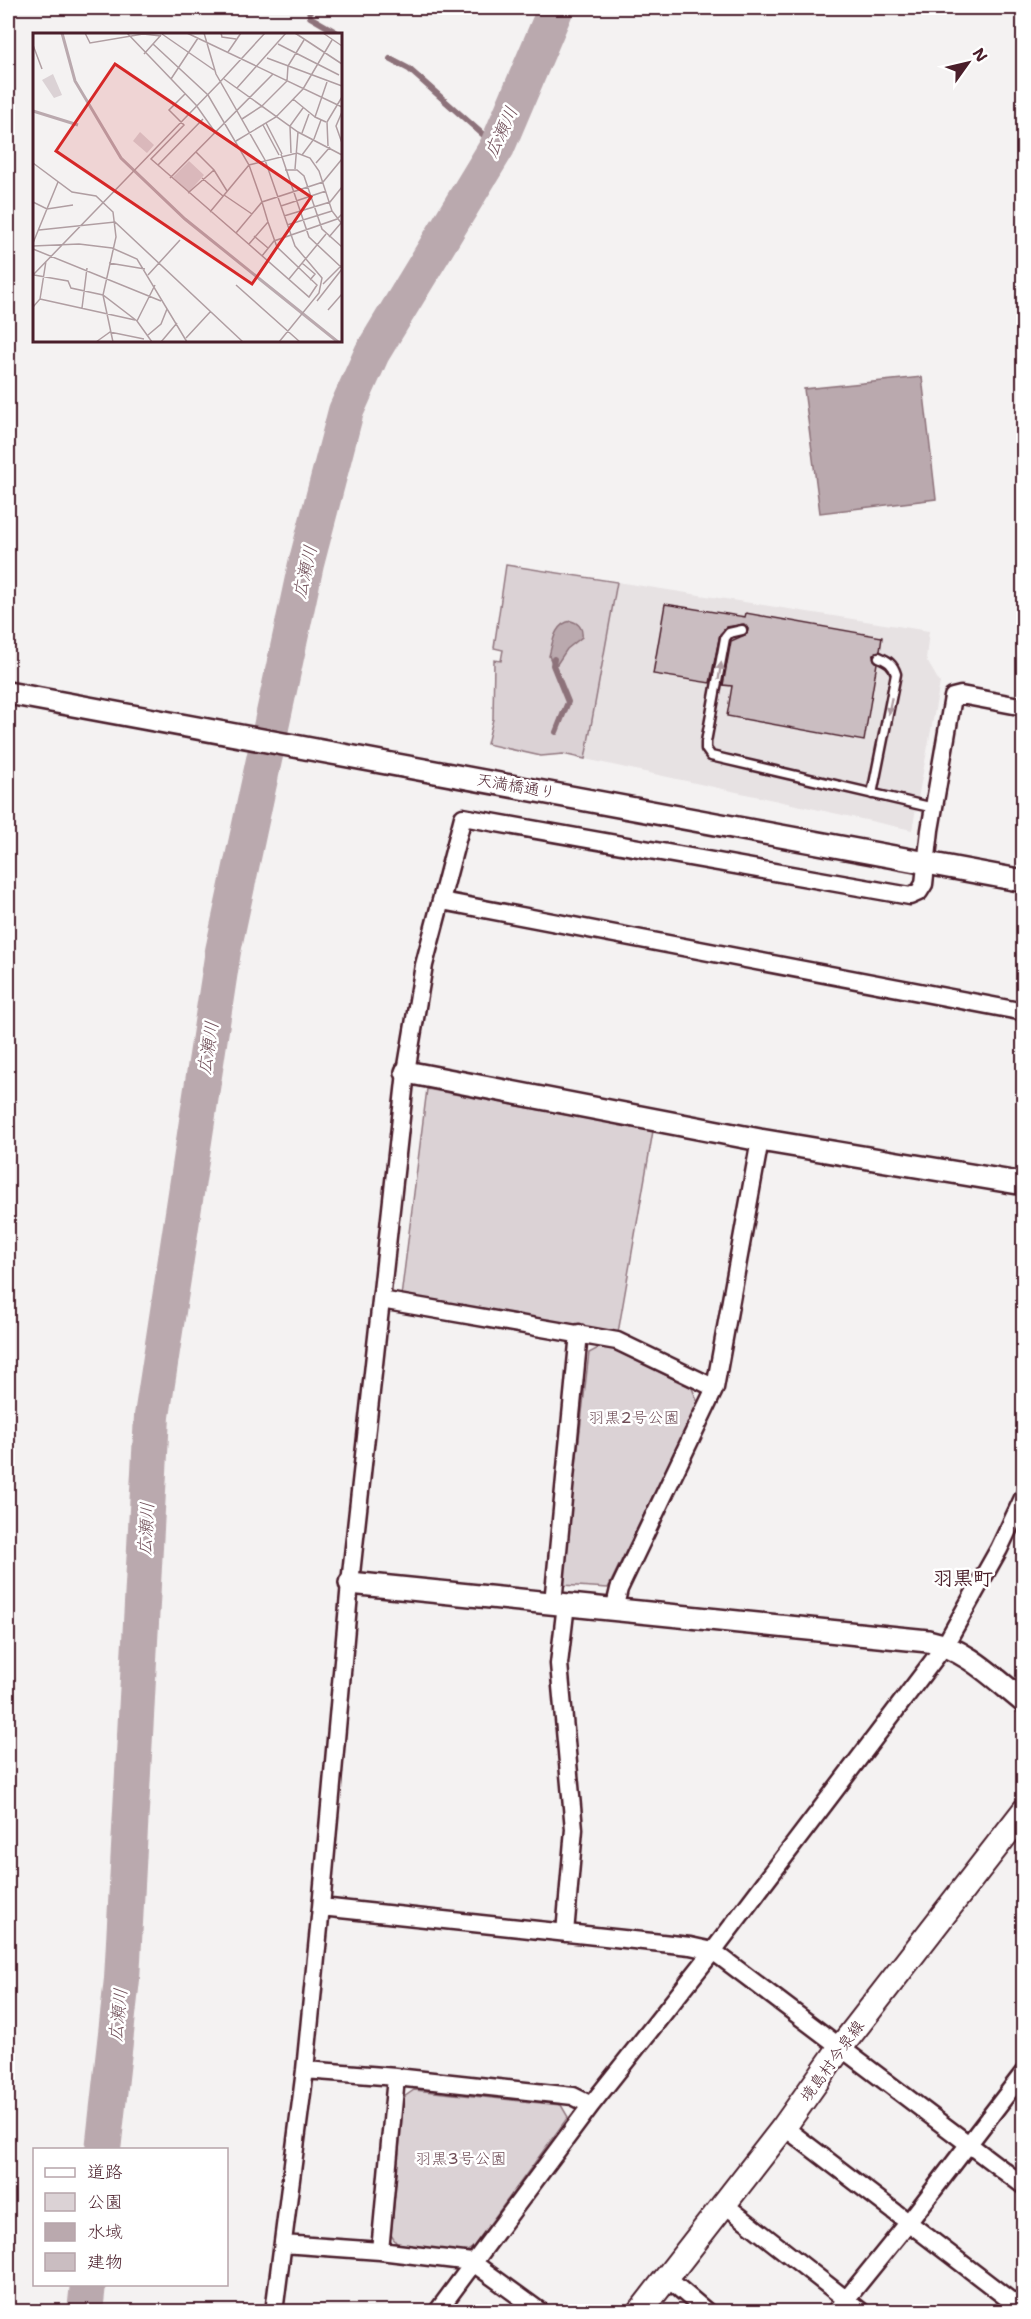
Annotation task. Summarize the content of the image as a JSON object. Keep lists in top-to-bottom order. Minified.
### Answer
{"streets":{"main road":["境島村今泉線"],"street":["天満橋通り"]},"districts":["羽黒町"],"water":["広瀬川"],"parks":["羽黒2号公園","羽黒3号公園"],"legend":["道路","公園","水域","建物"],"north":"top right"}
